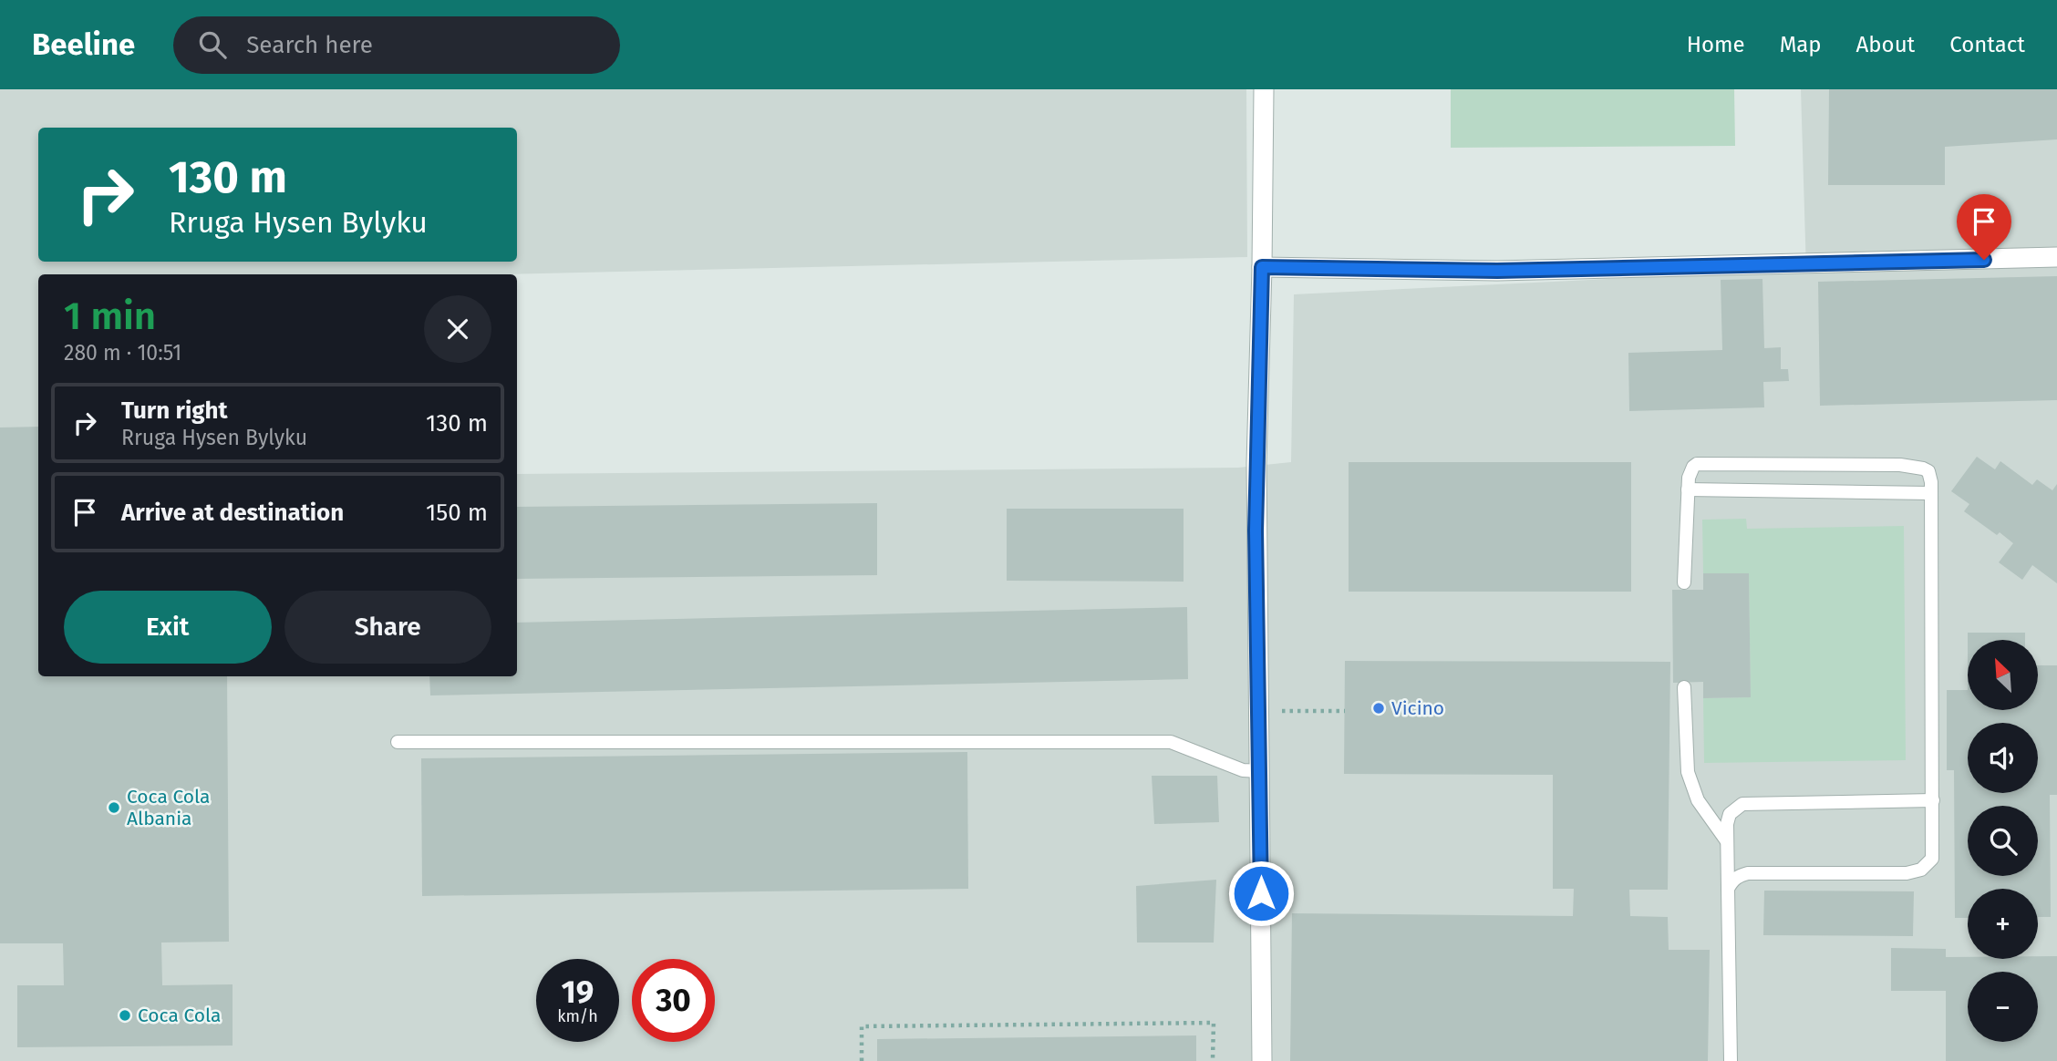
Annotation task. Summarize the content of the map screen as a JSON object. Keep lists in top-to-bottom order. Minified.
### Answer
{"places":["Vicino","Coca Cola Albania","Coca Cola"],"north":"top left","page":{"header":"Beeline","search":"Search here","nav":["Home","Map","About","Contact"],"turn":["130 m","Rruga Hysen Bylyku"],"heading":["1 min","280 m · 10:51"],"list":[{"name":"Turn right","note":"Rruga Hysen Bylyku","value":"130 m"},{"name":"Arrive at destination","value":"150 m"}],"buttons":["Exit","Share"],"map_buttons":["+","−"],"speed":"19 km/h","limit":"30"}}
